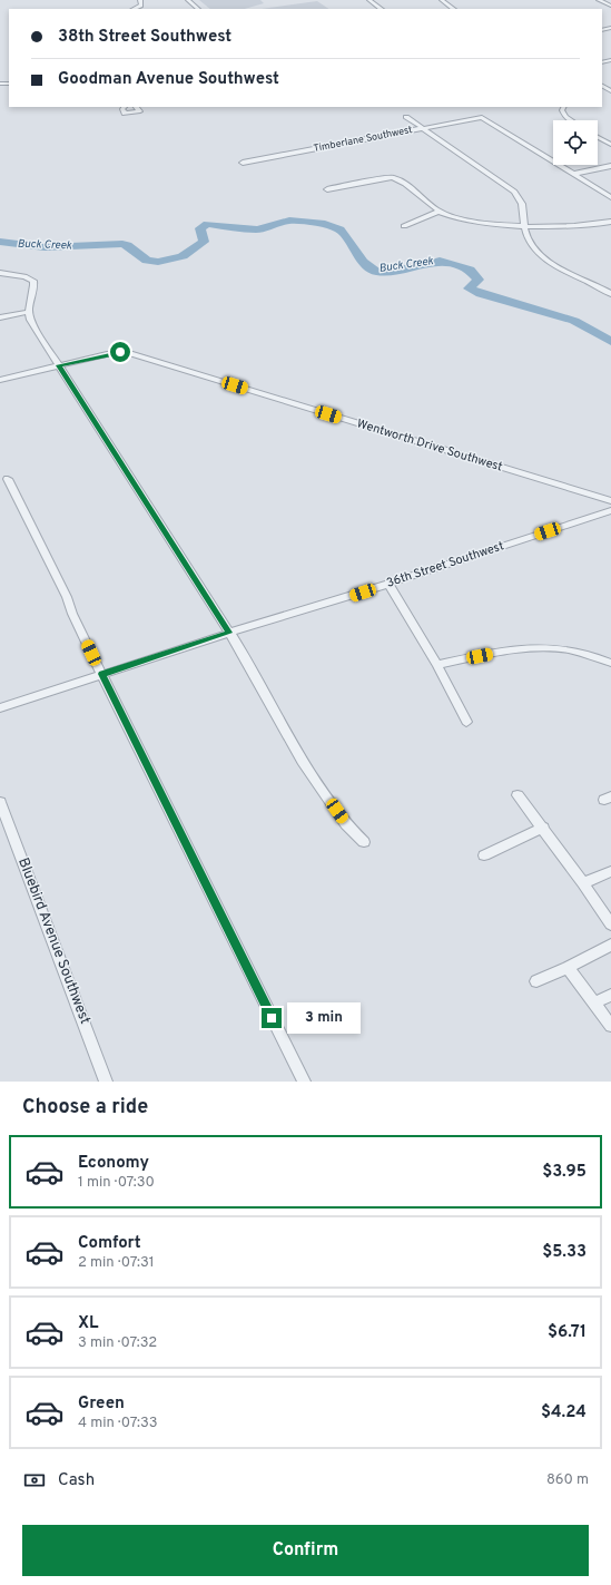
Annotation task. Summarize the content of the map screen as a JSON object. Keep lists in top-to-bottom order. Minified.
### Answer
{"streets":{"street":["Timberlane Southwest","Wentworth Drive Southwest","36th Street Southwest","Bluebird Avenue Southwest"]},"water":["Buck Creek"],"page":{"banner":["38th Street Southwest","Goodman Avenue Southwest"],"bubble":"3 min","heading":"Choose a ride","list":[{"name":"Economy","note":"1 min · 07:30","value":"$3.95"},{"name":"Comfort","note":"2 min · 07:31","value":"$5.33"},{"name":"XL","note":"3 min · 07:32","value":"$6.71"},{"name":"Green","note":"4 min · 07:33","value":"$4.24"}],"pay":["Cash","860 m"],"buttons":"Confirm"}}
